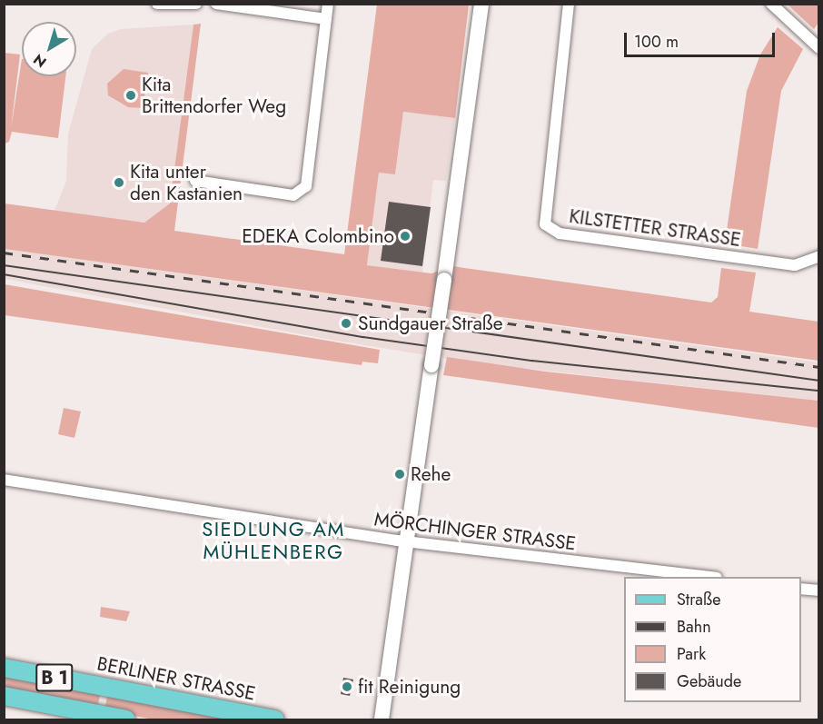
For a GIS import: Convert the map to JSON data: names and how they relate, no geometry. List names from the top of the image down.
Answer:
{
  "streets": {
    "main road": ["B 1", "BERLINER STRASSE"],
    "street": ["KILSTETTER STRASSE", "MÖRCHINGER STRASSE"]
  },
  "districts": ["SIEDLUNG AM MÜHLENBERG"],
  "places": [
    "Kita Brittendorfer Weg",
    "Kita unter den Kastanien",
    "EDEKA Colombino",
    "Sundgauer Straße",
    "Rehe",
    "fit Reinigung"
  ],
  "legend": [
    "Straße",
    "Bahn",
    "Park",
    "Gebäude"
  ],
  "scale_bar": "100 m",
  "north": "bottom left"
}
